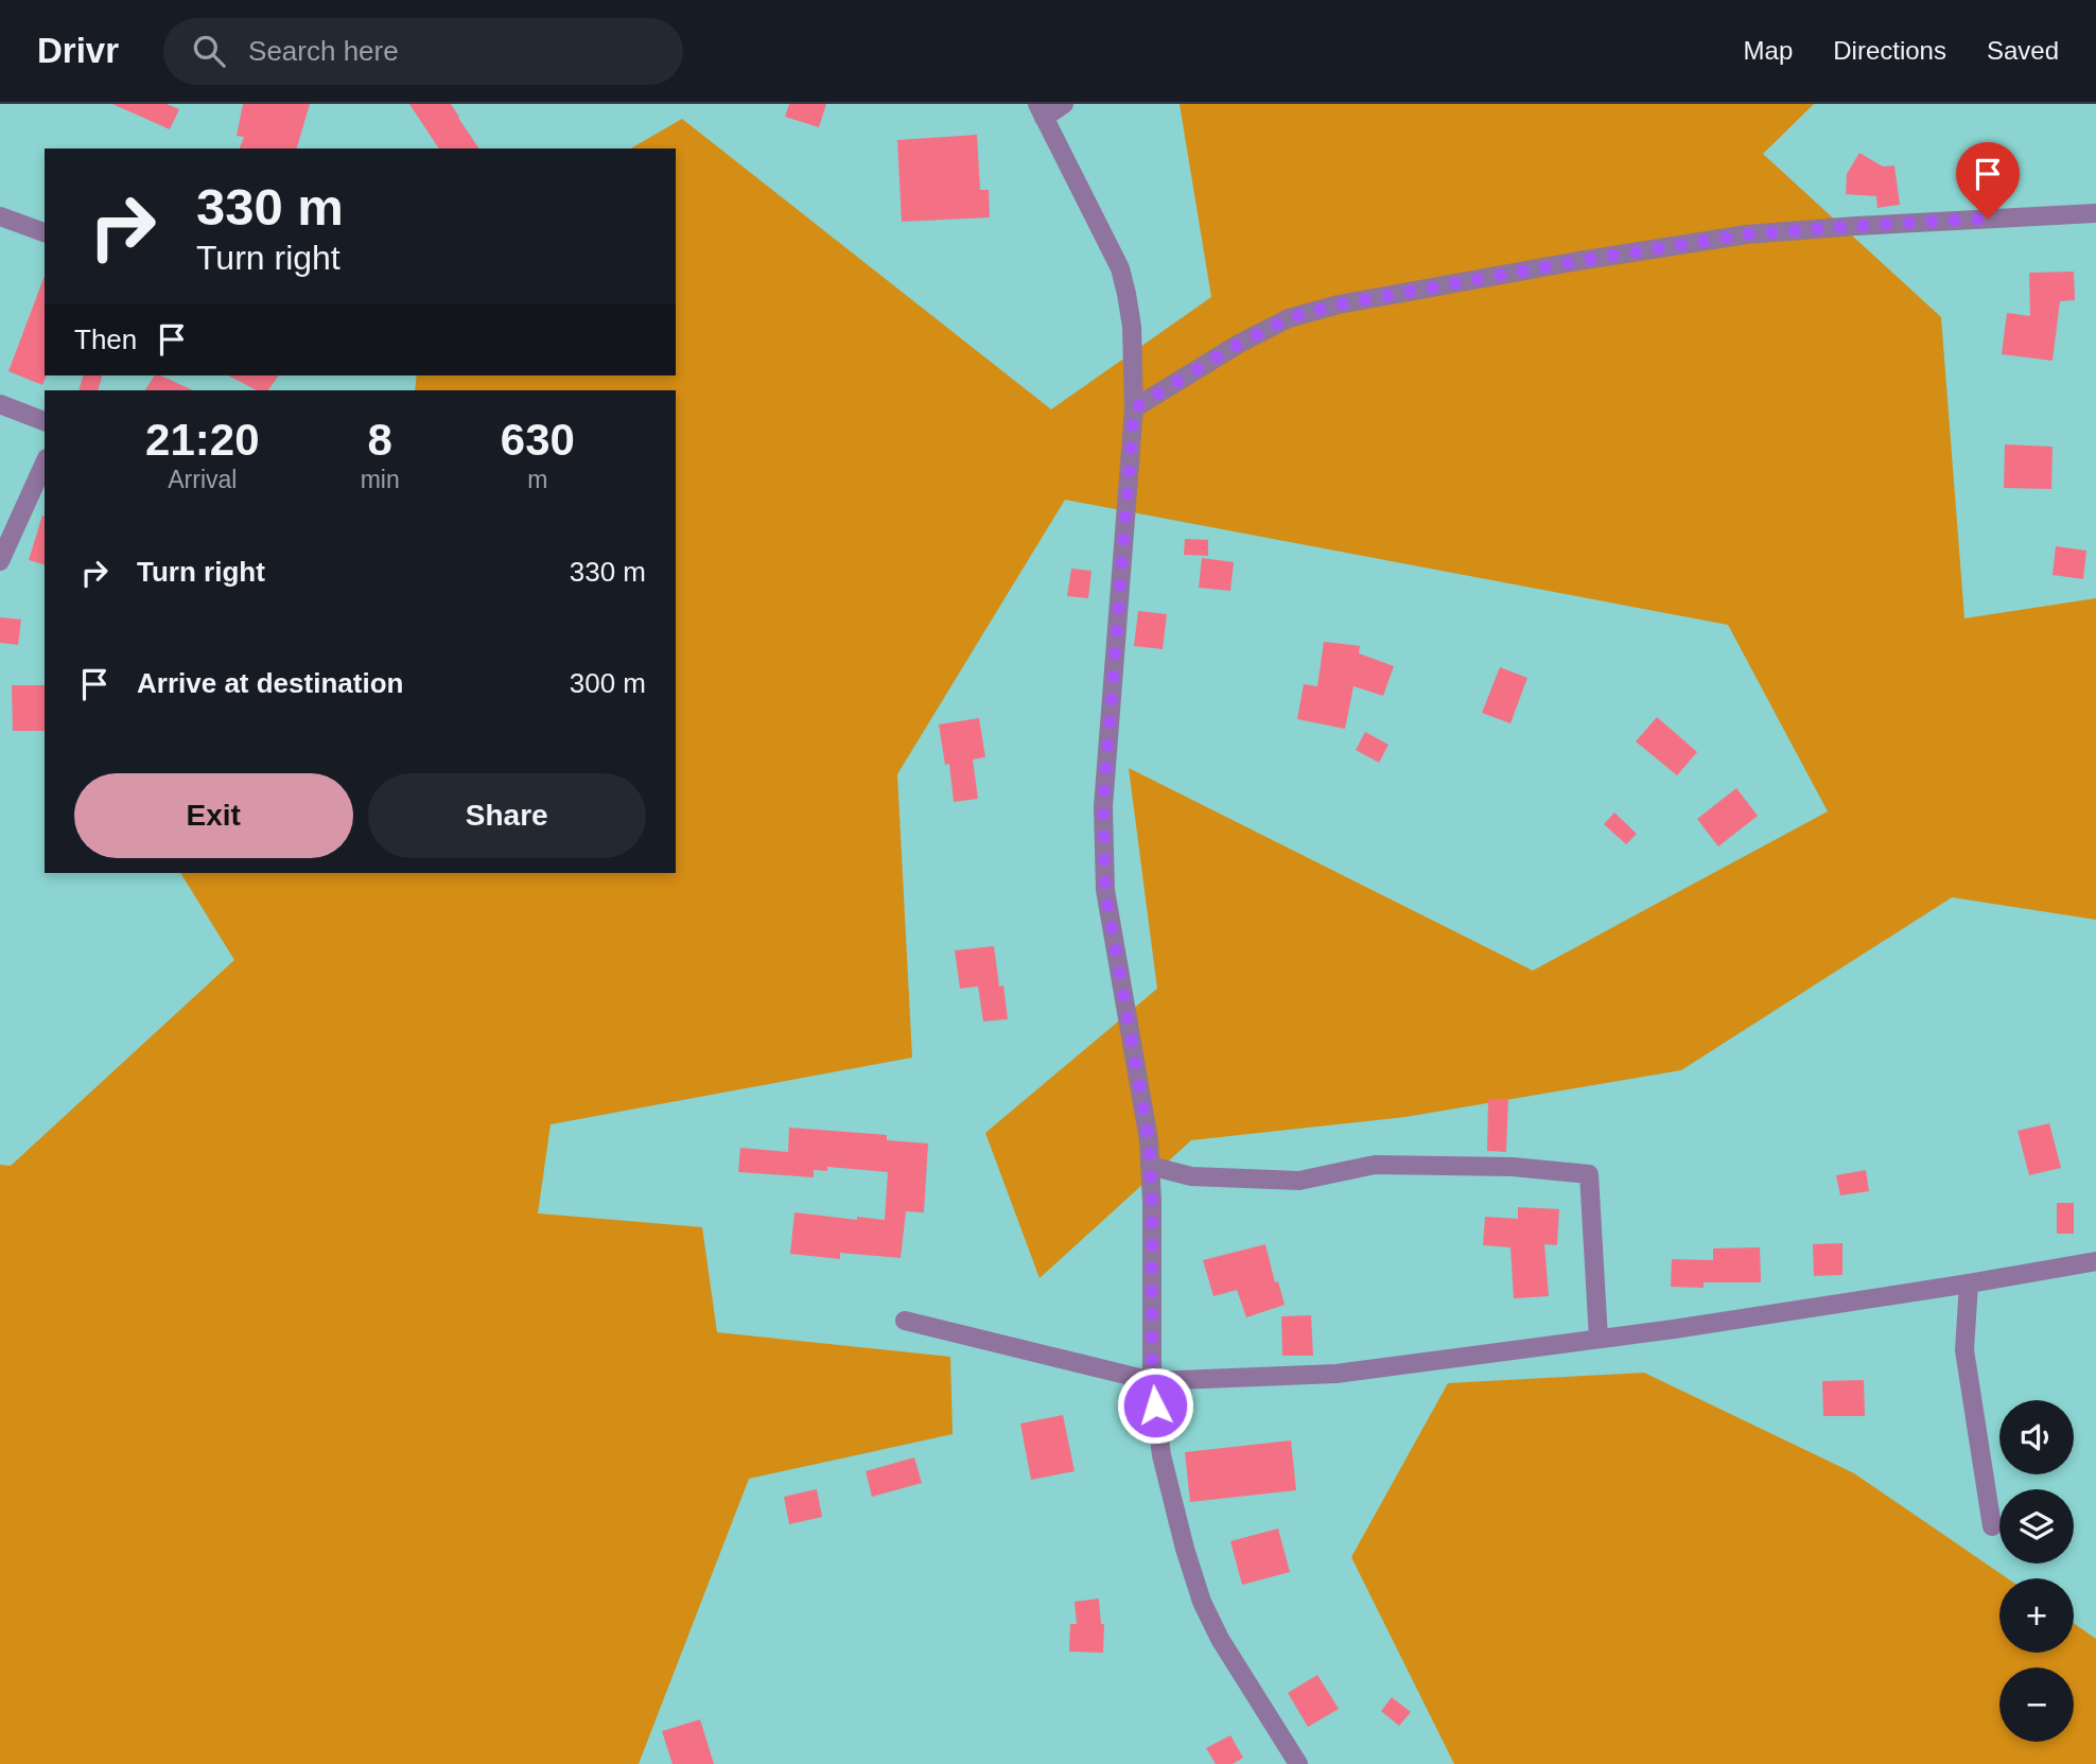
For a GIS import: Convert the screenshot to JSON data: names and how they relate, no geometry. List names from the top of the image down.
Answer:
{
  "page": {
    "header": "Drivr",
    "search": "Search here",
    "nav": ["Map", "Directions", "Saved"],
    "turn": ["330 m", "Turn right"],
    "then": "Then",
    "eta": [
      "21:20",
      "Arrival",
      "8",
      "min",
      "630",
      "m"
    ],
    "list": [
      {
        "name": "Turn right",
        "value": "330 m"
      },
      {
        "name": "Arrive at destination",
        "value": "300 m"
      }
    ],
    "buttons": ["Exit", "Share"],
    "map_buttons": ["+", "−"]
  }
}
